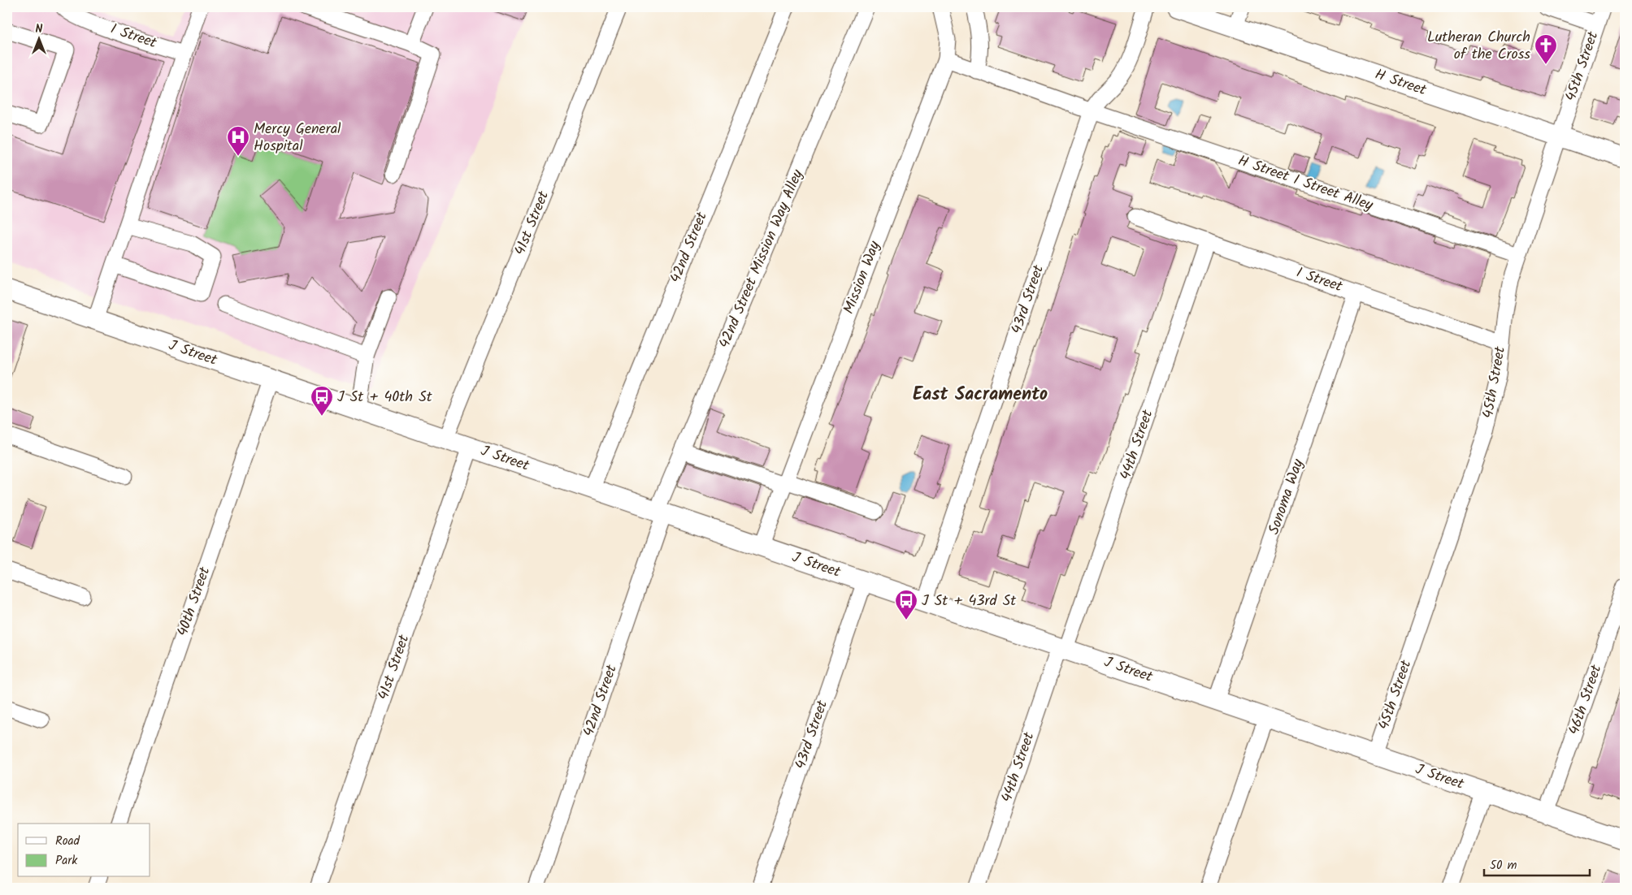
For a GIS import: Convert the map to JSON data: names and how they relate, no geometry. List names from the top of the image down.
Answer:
{
  "streets": {
    "main road": ["H Street", "J Street"],
    "street": [
      "I Street",
      "45th Street",
      "H Street I Street Alley",
      "41st Street",
      "42nd Street",
      "42nd Street Mission Way Alley",
      "Mission Way",
      "43rd Street",
      "44th Street",
      "Sonoma Way",
      "40th Street",
      "46th Street"
    ]
  },
  "crossings": [
    ["I Street", "45th Street"],
    ["I Street", "44th Street"],
    ["I Street", "Sonoma Way"],
    ["45th Street", "H Street"],
    ["45th Street", "H Street I Street Alley"],
    ["45th Street", "J Street"],
    ["H Street I Street Alley", "Mission Way"],
    ["H Street I Street Alley", "43rd Street"],
    ["41st Street", "J Street"],
    ["42nd Street", "42nd Street Mission Way Alley"],
    ["42nd Street", "J Street"],
    ["42nd Street Mission Way Alley", "J Street"],
    ["Mission Way", "J Street"],
    ["43rd Street", "J Street"],
    ["J Street", "44th Street"],
    ["J Street", "Sonoma Way"],
    ["J Street", "40th Street"],
    ["J Street", "46th Street"]
  ],
  "districts": ["East Sacramento"],
  "places": {
    "church": ["Lutheran Church of the Cross"],
    "hospital": ["Mercy General Hospital"],
    "bus stop": ["J St + 40th St", "J St + 43rd St"]
  },
  "legend": ["Road", "Park"],
  "scale_bar": "50 m",
  "north": "top"
}
